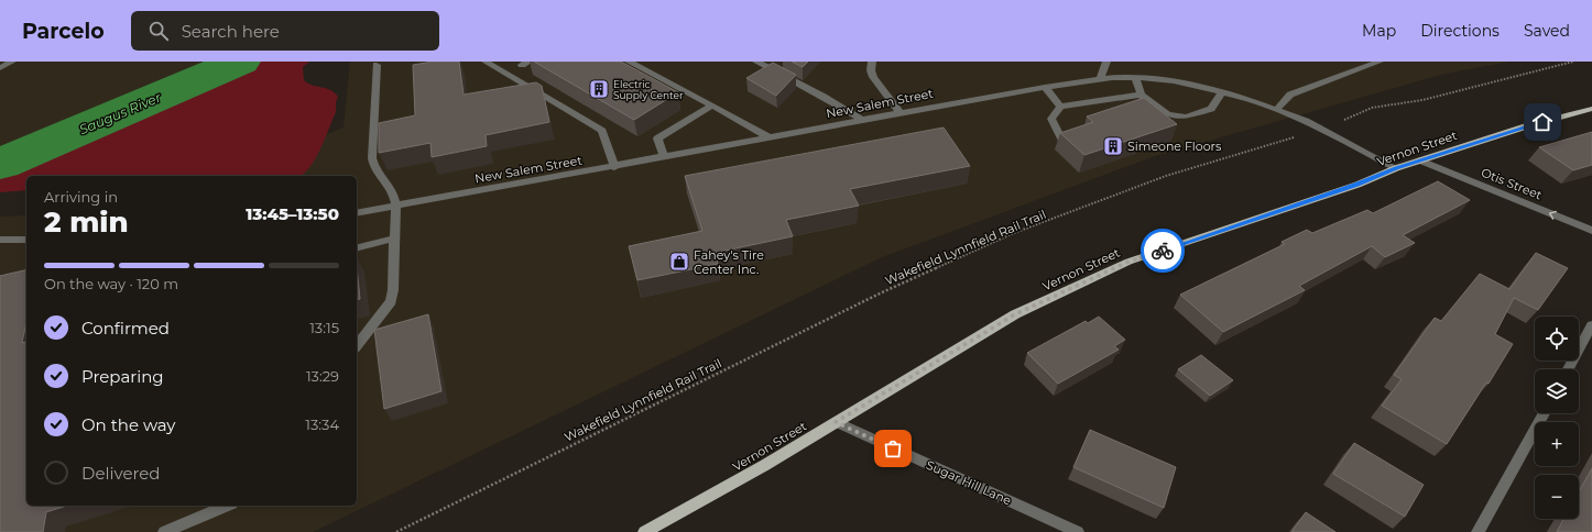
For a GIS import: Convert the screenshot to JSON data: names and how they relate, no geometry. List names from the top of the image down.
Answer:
{
  "streets": {
    "main road": ["Vernon Street"],
    "street": ["New Salem Street", "Otis Street", "Sugar Hill Lane"],
    "path": ["Wakefield Lynnfield Rail Trail"]
  },
  "crossings": [
    ["New Salem Street", "Vernon Street"],
    ["New Salem Street", "Wakefield Lynnfield Rail Trail"],
    ["Vernon Street", "Otis Street"],
    ["Vernon Street", "Sugar Hill Lane"]
  ],
  "one_way": ["Otis Street"],
  "water": ["Saugus River"],
  "places": {
    "building": ["Electric Supply Center", "Simeone Floors"],
    "shop": ["Fahey's Tire Center Inc."]
  },
  "page": {
    "header": "Parcelo",
    "search": "Search here",
    "nav": ["Map", "Directions", "Saved"],
    "heading": ["2 min", "Arriving in", "13:45–13:50"],
    "bar": "On the way · 120 m",
    "list": [
      ["Confirmed", "13:15"],
      ["Preparing", "13:29"],
      ["On the way", "13:34"],
      "Delivered"
    ],
    "map_buttons": ["+", "−"]
  }
}
